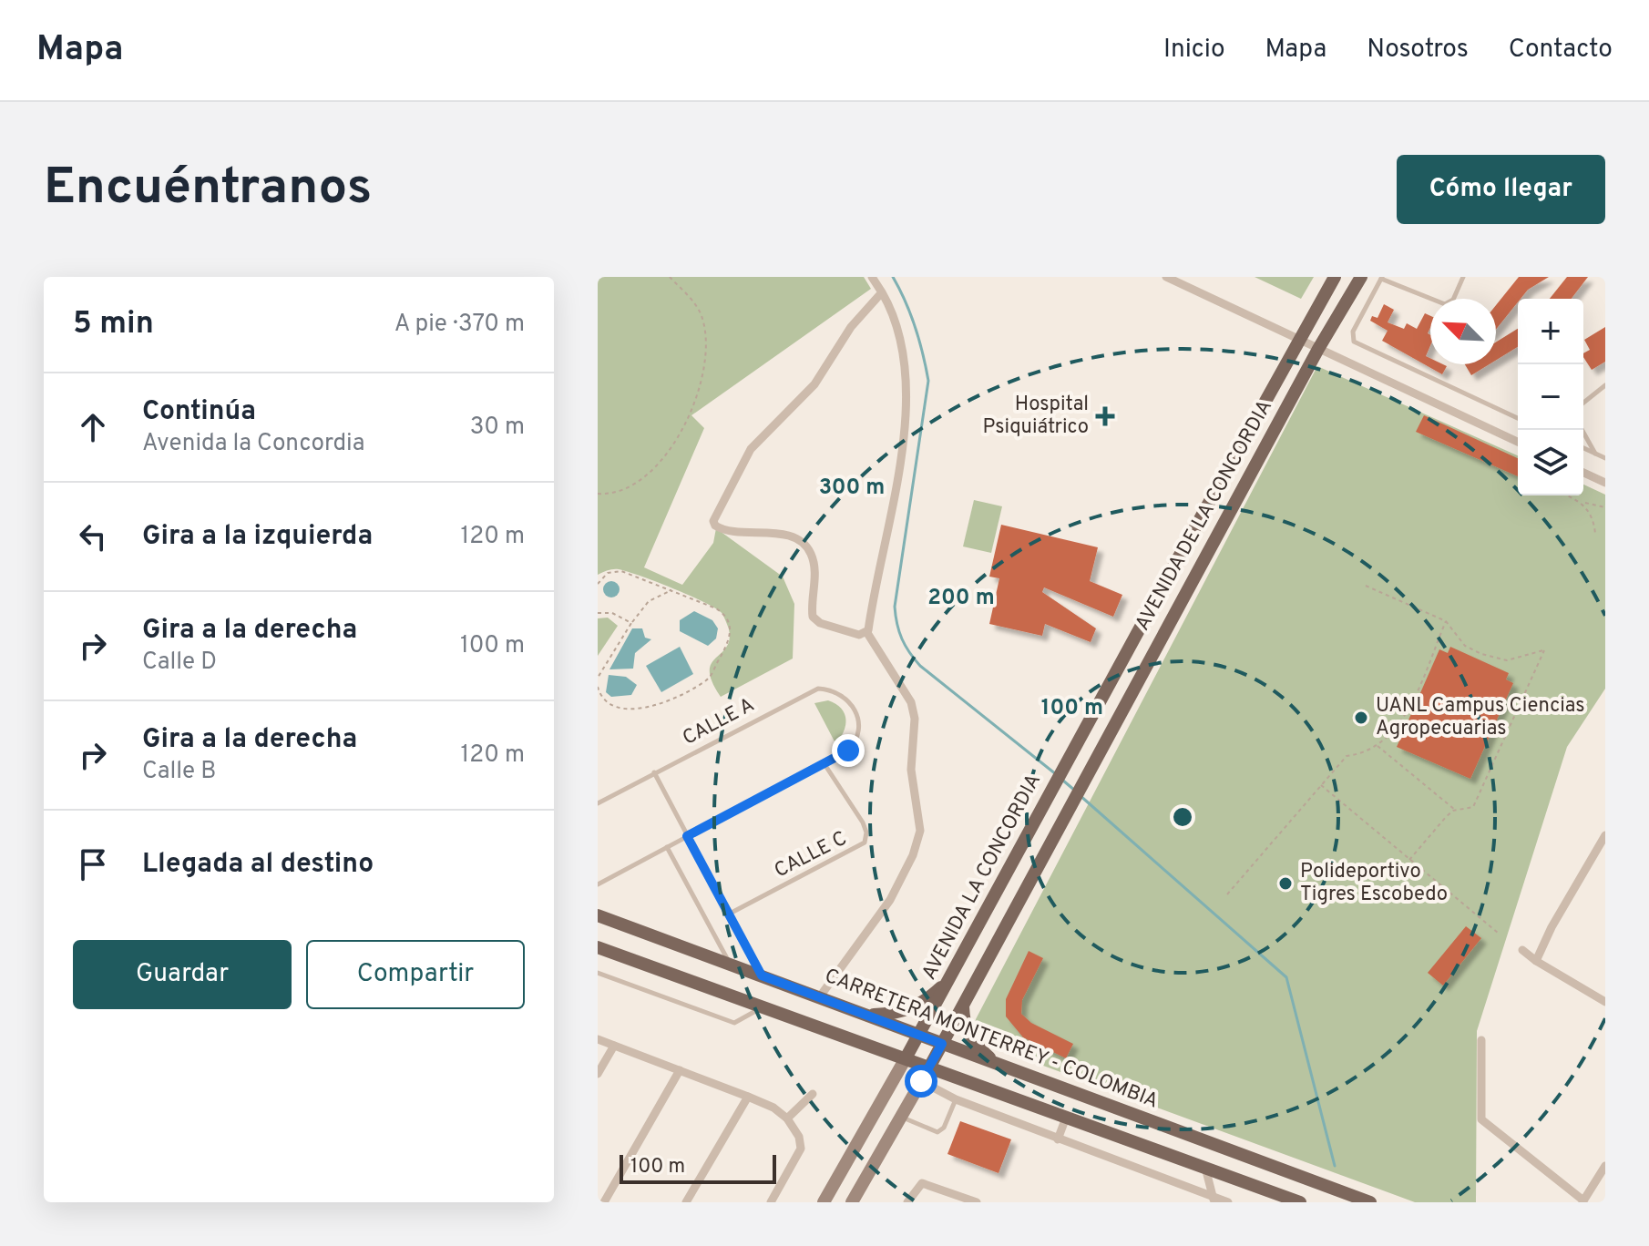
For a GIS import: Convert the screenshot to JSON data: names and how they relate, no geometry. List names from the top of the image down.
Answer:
{
  "streets": {
    "main road": ["AVENIDA DE LA CONCORDIA", "AVENIDA LA CONCORDIA", "CARRETERA MONTERREY - COLOMBIA"],
    "lane": ["CALLE A", "CALLE C"]
  },
  "crossings": [
    ["AVENIDA DE LA CONCORDIA", "AVENIDA LA CONCORDIA"],
    ["CALLE A", "CALLE C"],
    ["AVENIDA LA CONCORDIA", "CARRETERA MONTERREY - COLOMBIA"]
  ],
  "places": {
    "health": ["Hospital Psiquiátrico"],
    "other": ["UANL Campus Ciencias Agropecuarias", "Polideportivo Tigres Escobedo"]
  },
  "scale_bar": "100 m",
  "north": "top left",
  "page": {
    "header": "Mapa",
    "nav": [
      "Inicio",
      "Mapa",
      "Nosotros",
      "Contacto"
    ],
    "buttons": [
      "Cómo llegar",
      ["Guardar", "Compartir"]
    ],
    "title": "Encuéntranos",
    "heading": ["5 min", "A pie · 370 m"],
    "map_buttons": ["+", "−"],
    "list": [
      ["Continúa", "Avenida la Concordia", "30 m"],
      ["Gira a la izquierda", "120 m"],
      ["Gira a la derecha", "Calle D", "100 m"],
      ["Gira a la derecha", "Calle B", "120 m"],
      "Llegada al destino"
    ],
    "scale": "100 m"
  },
  "rings": ["300 m", "200 m", "100 m"]
}
